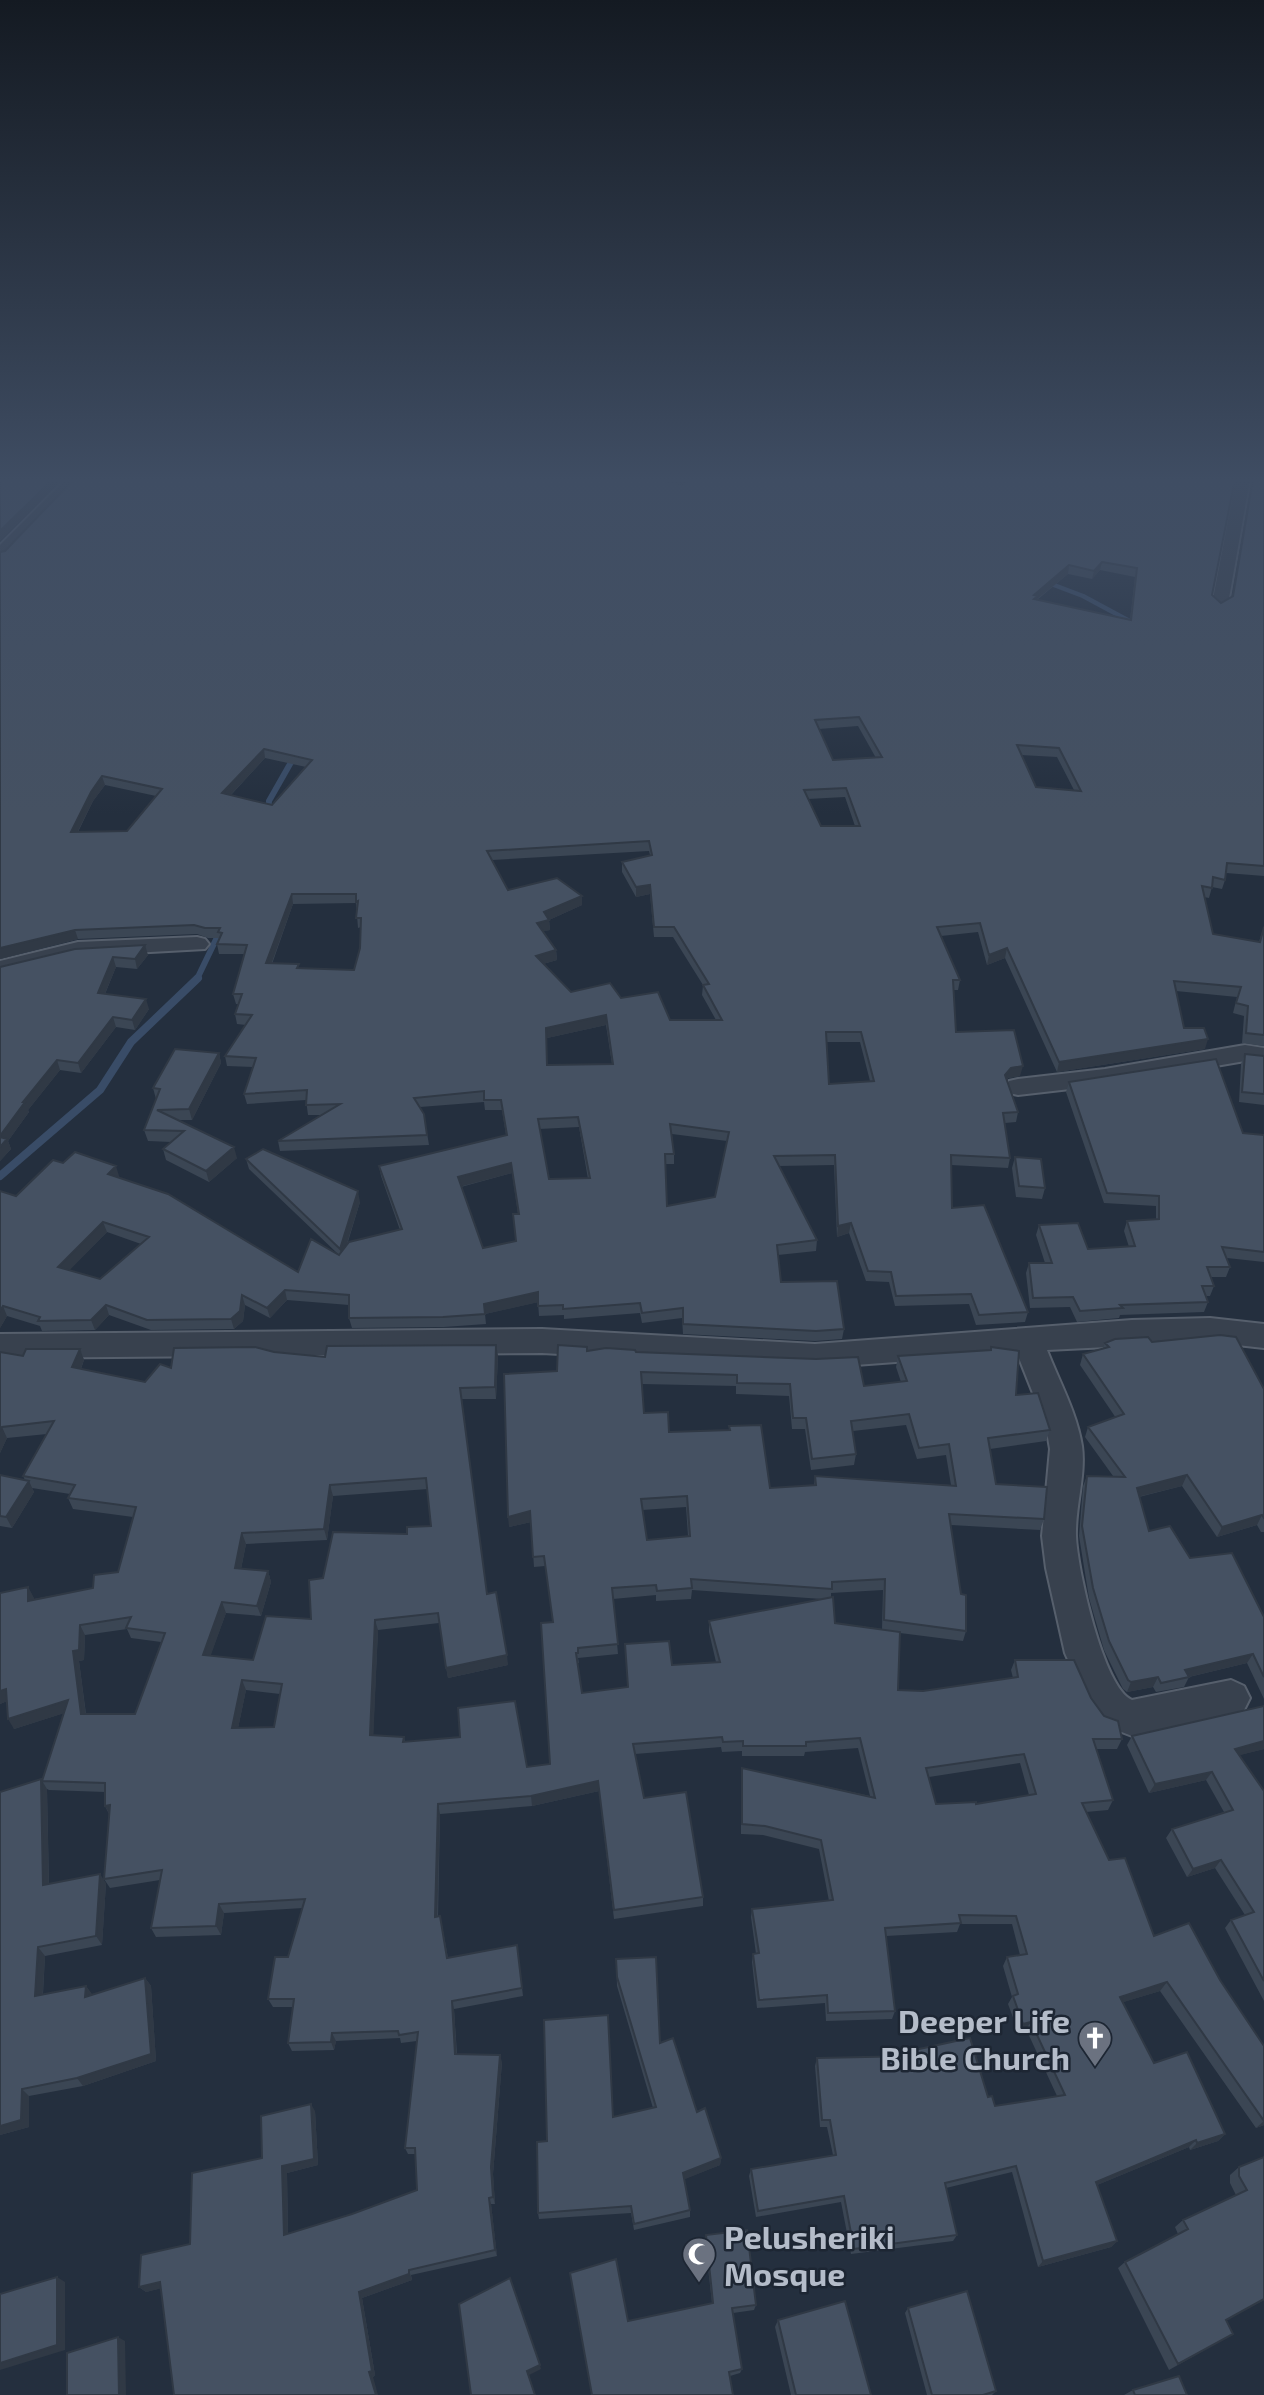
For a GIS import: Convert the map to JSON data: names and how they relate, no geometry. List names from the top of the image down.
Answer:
{
  "places": {
    "church": ["Deeper Life Bible Church"],
    "mosque": ["Pelusheriki Mosque"]
  }
}
